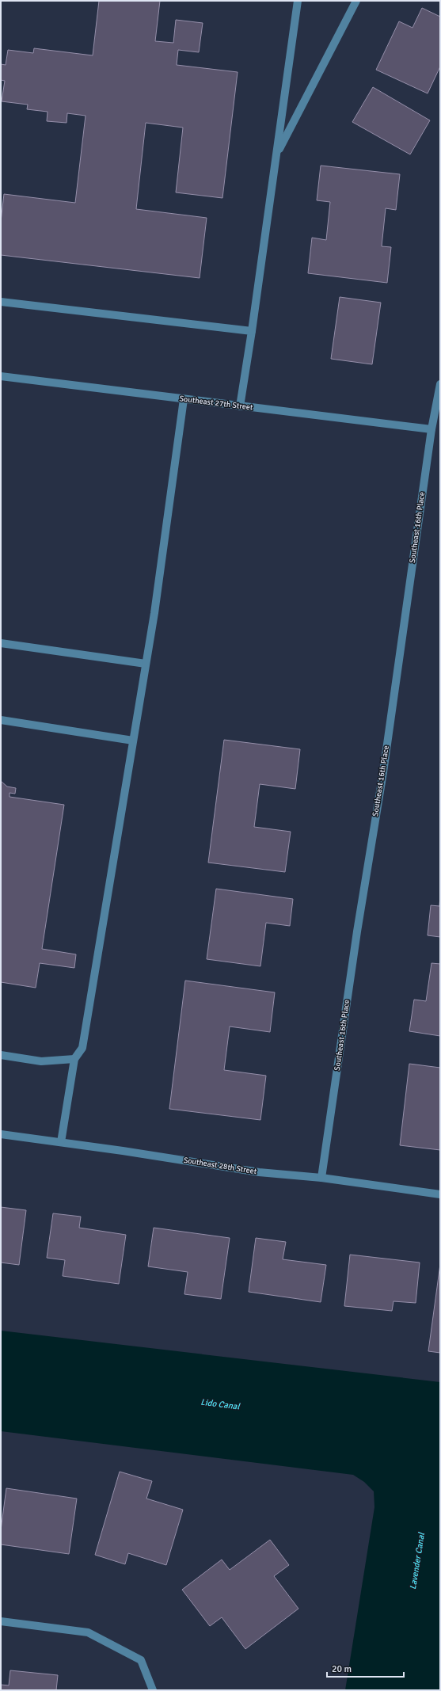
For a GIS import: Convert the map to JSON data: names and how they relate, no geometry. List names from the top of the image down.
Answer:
{
  "streets": {
    "street": ["Southeast 27th Street", "Southeast 16th Place", "Southeast 28th Street"]
  },
  "crossings": [
    ["Southeast 27th Street", "Southeast 16th Place"],
    ["Southeast 16th Place", "Southeast 28th Street"]
  ],
  "water": ["Lido Canal", "Lavender Canal"],
  "scale_bar": "20 m"
}
